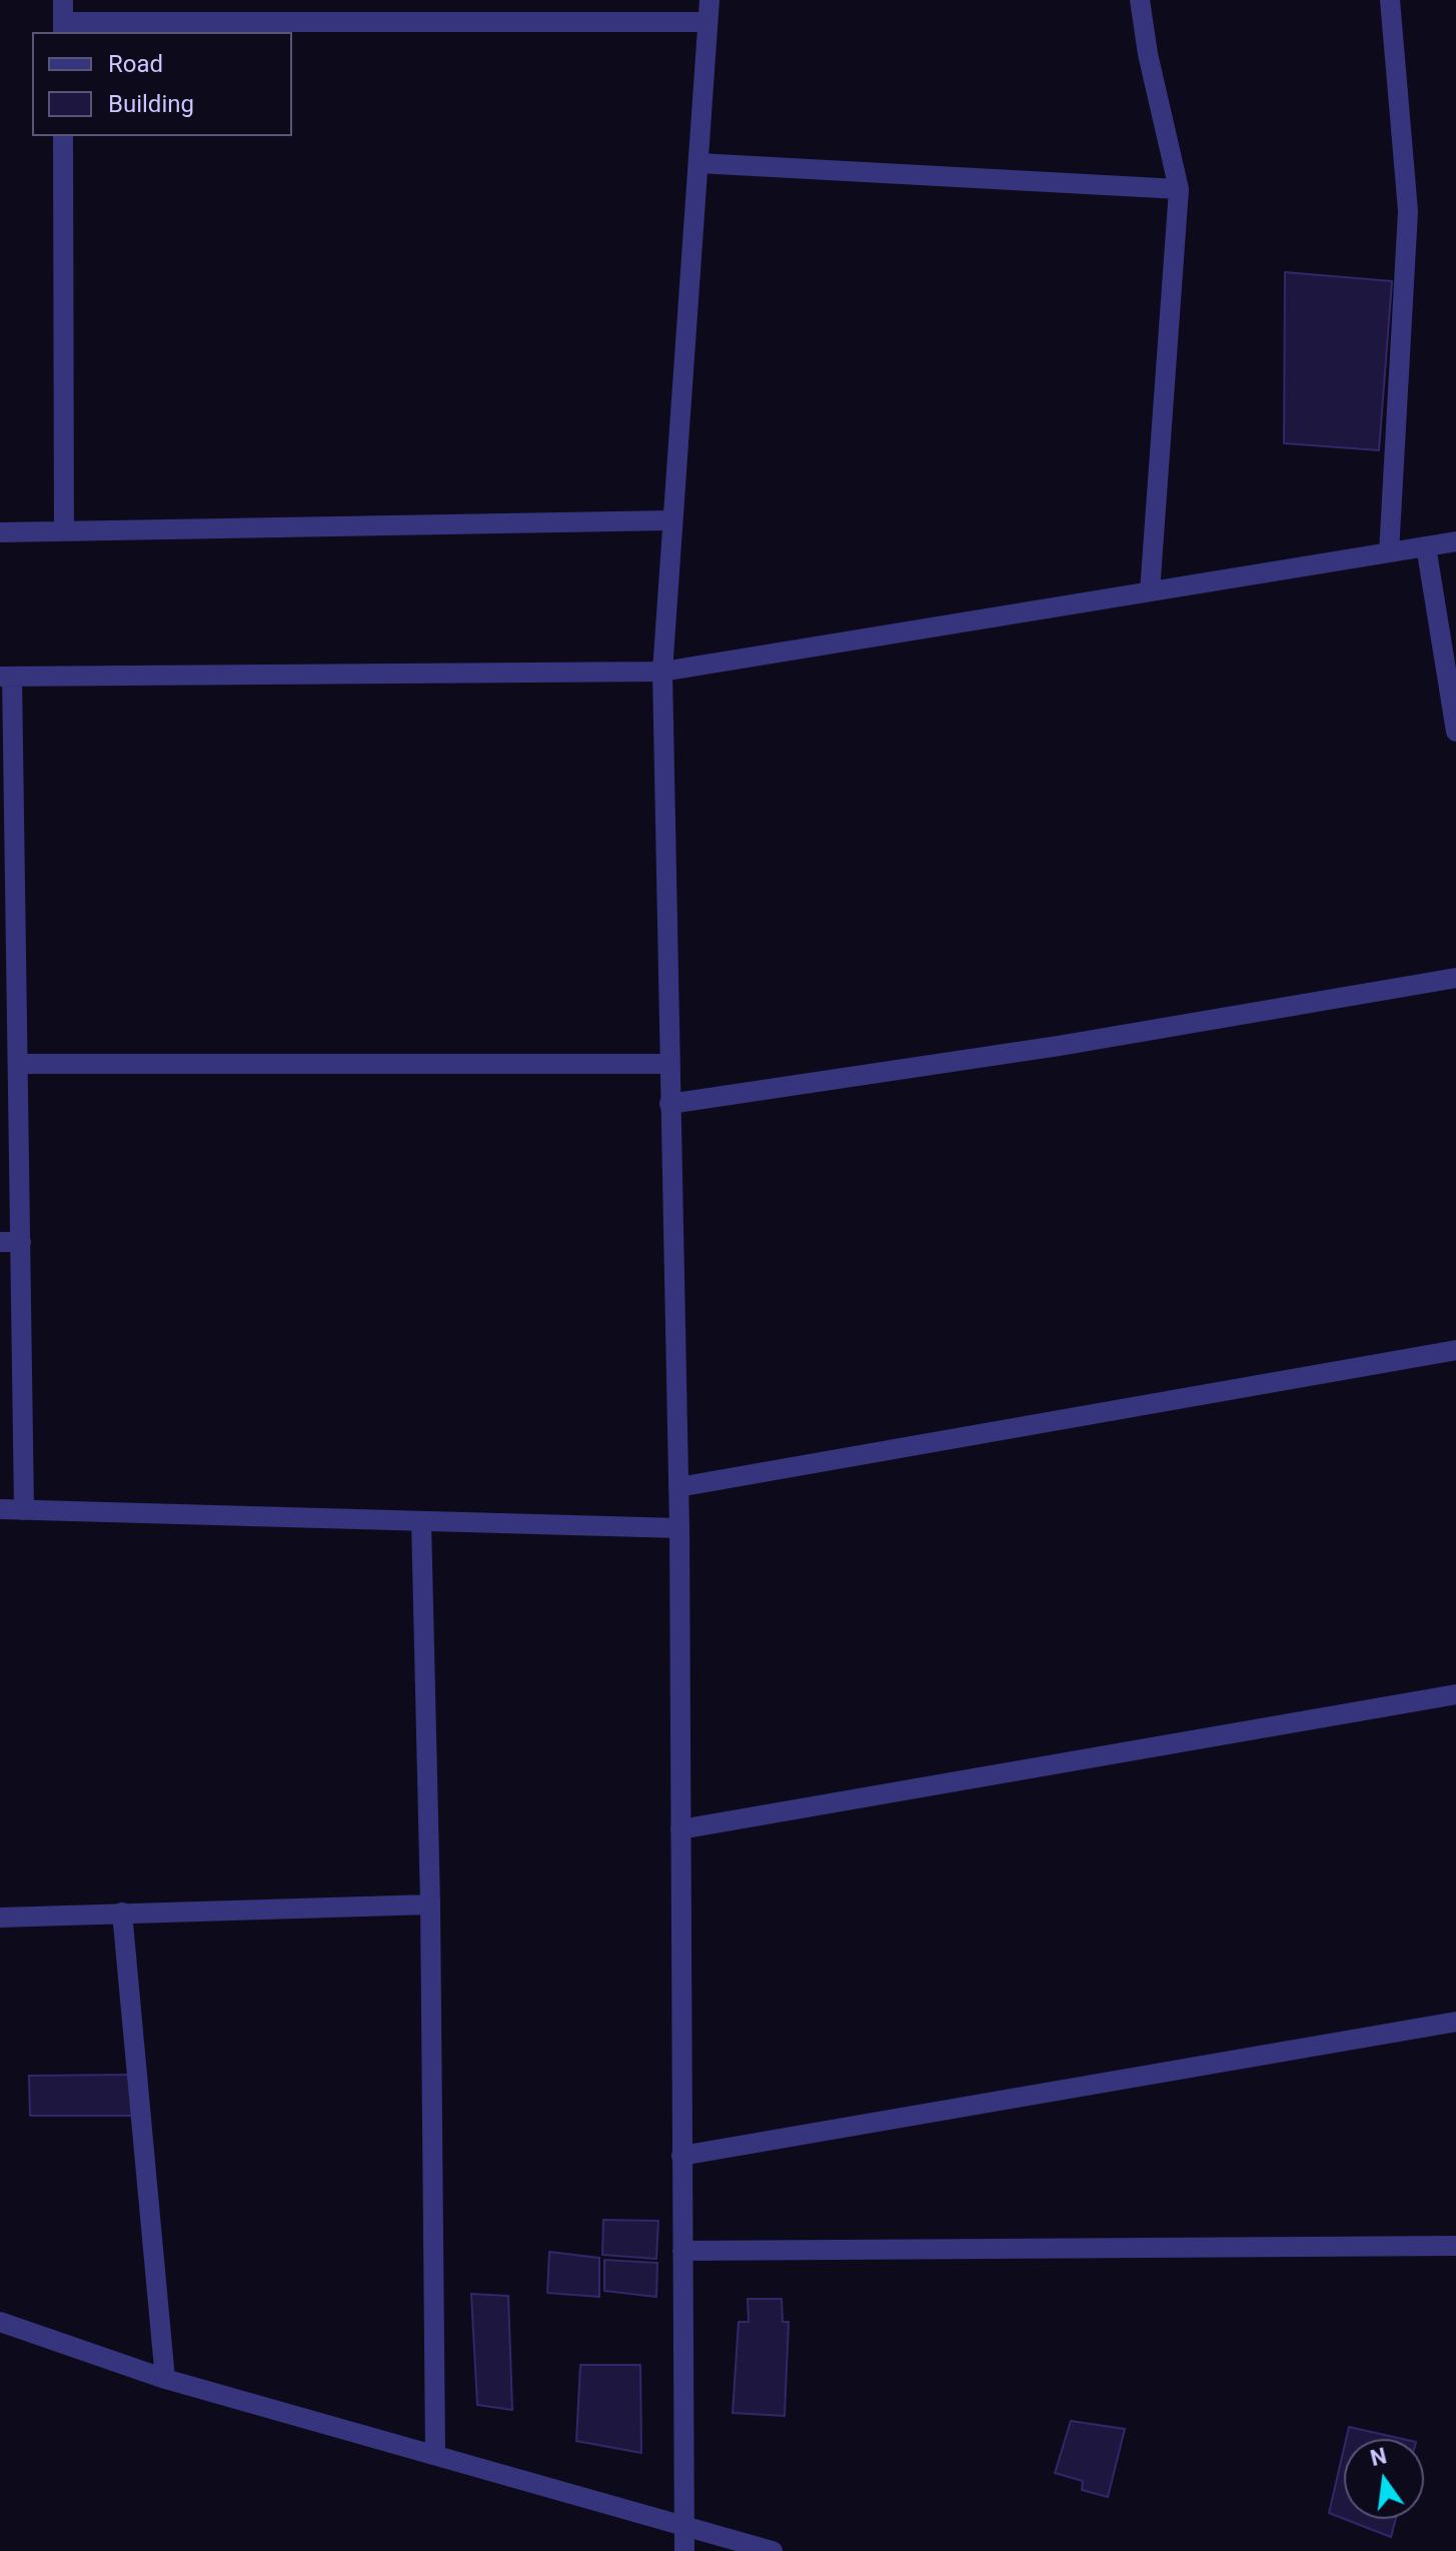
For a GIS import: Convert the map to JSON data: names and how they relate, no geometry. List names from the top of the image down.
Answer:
{
  "legend": ["Road", "Building"],
  "north": "top"
}
